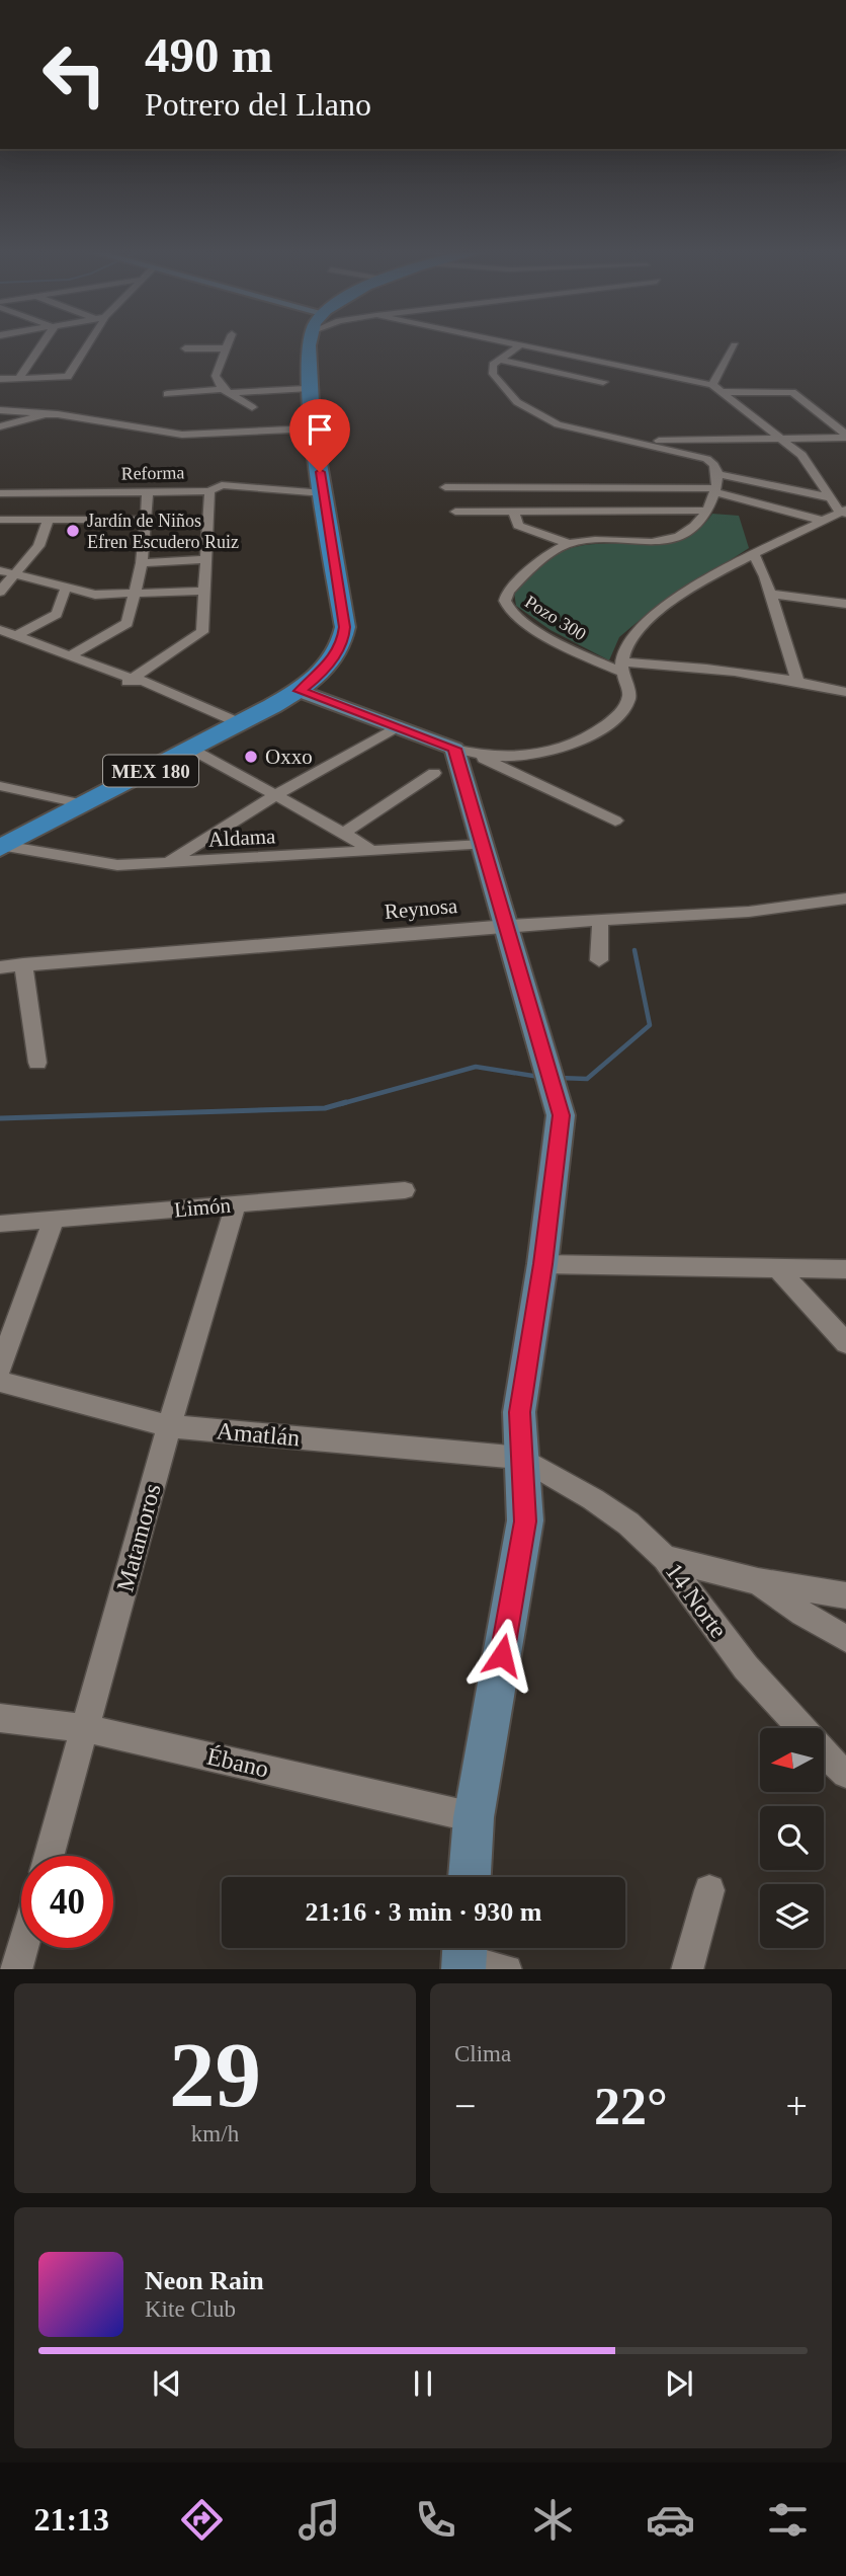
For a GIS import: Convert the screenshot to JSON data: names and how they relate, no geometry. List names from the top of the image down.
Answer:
{
  "streets": {
    "main road": ["MEX 180"],
    "street": [
      "Reforma",
      "Pozo 300",
      "Aldama",
      "Reynosa",
      "Limón",
      "Amatlán",
      "Matamoros",
      "14 Norte",
      "Ébano"
    ]
  },
  "crossings": [
    ["MEX 180", "Aldama"],
    ["Limón", "Matamoros"],
    ["Amatlán", "Matamoros"],
    ["Amatlán", "14 Norte"],
    ["Matamoros", "Ébano"]
  ],
  "places": ["Jardín de Niños Efren Escudero Ruiz", "Oxxo"],
  "north": "left",
  "page": {
    "turn": ["490 m", "Potrero del Llano"],
    "limit": "40",
    "trip": "21:16 · 3 min · 930 m",
    "tile": [
      ["29", "km/h"],
      "Clima"
    ],
    "heat": ["−", "22°", "+"],
    "song": ["Neon Rain", "Kite Club"],
    "tabs": "21:13"
  }
}
